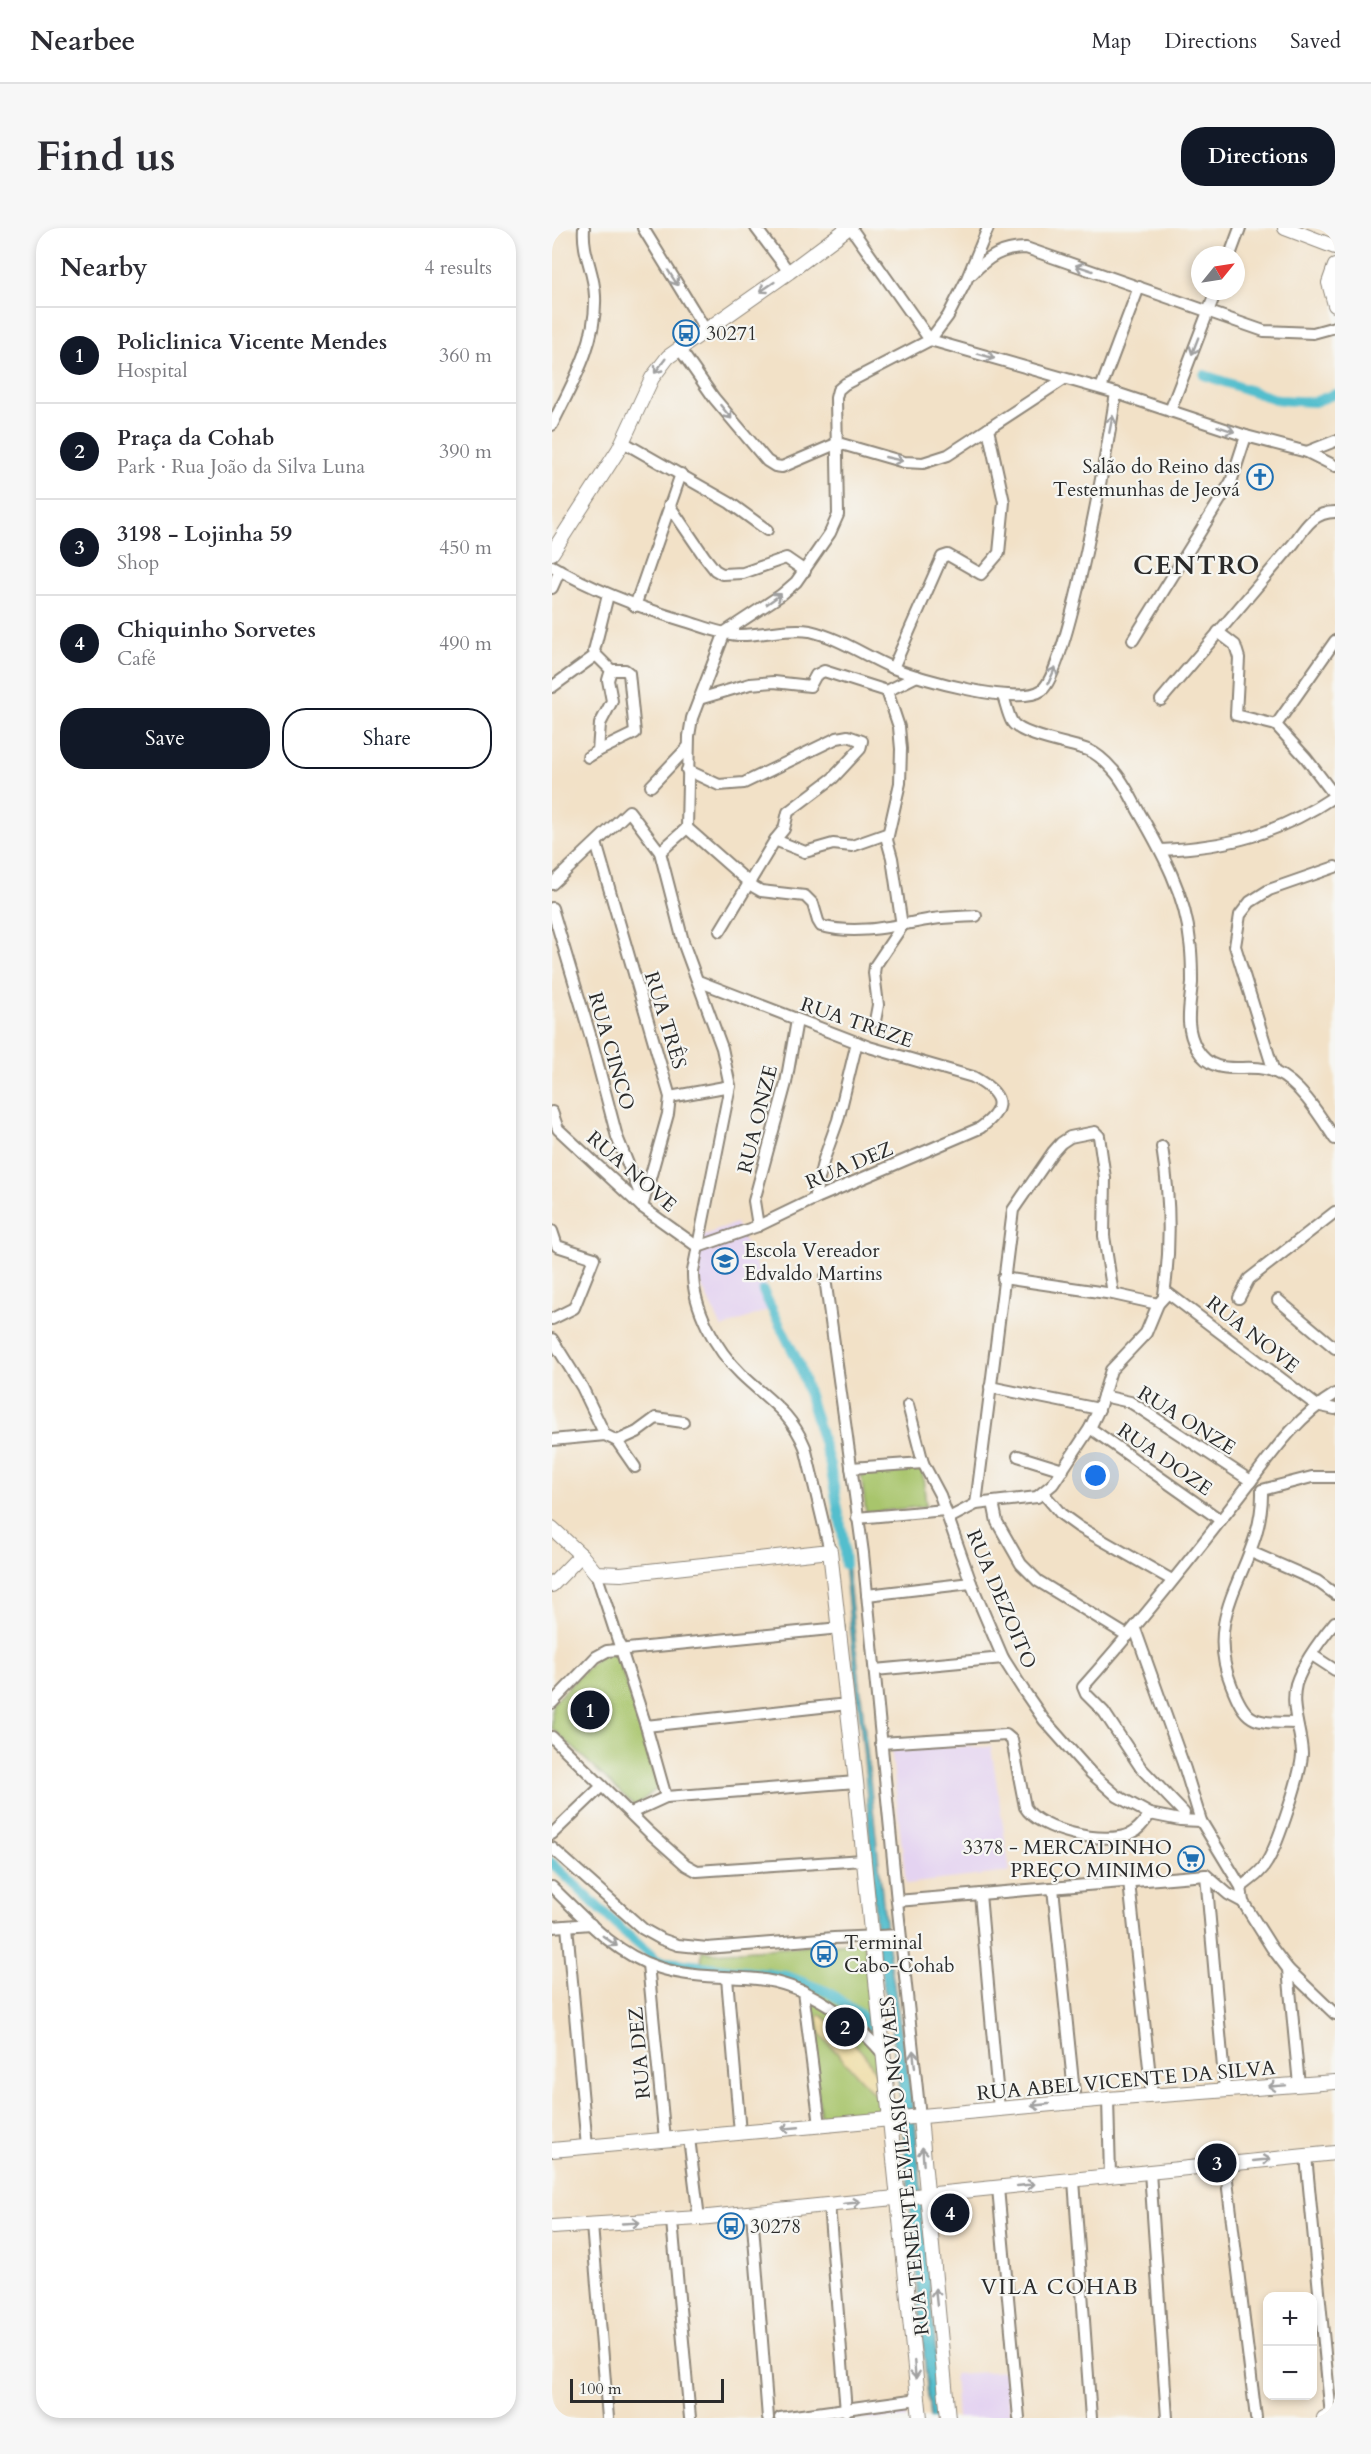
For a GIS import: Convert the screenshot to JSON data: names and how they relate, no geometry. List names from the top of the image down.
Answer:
{
  "streets": {
    "street": [
      "RUA TRÊS",
      "RUA TREZE",
      "RUA CINCO",
      "RUA ONZE",
      "RUA DEZ",
      "RUA NOVE",
      "RUA DOZE",
      "RUA DEZOITO",
      "RUA ABEL VICENTE DA SILVA",
      "RUA TENENTE EVILASIO NOVAES"
    ]
  },
  "crossings": [
    ["RUA TRÊS", "RUA CINCO"],
    ["RUA TRÊS", "RUA NOVE"],
    ["RUA TREZE", "RUA ONZE"],
    ["RUA TREZE", "RUA DEZ"],
    ["RUA CINCO", "RUA NOVE"],
    ["RUA ONZE", "RUA DEZ"],
    ["RUA DEZ", "RUA NOVE"],
    ["RUA DEZ", "RUA ABEL VICENTE DA SILVA"],
    ["RUA ABEL VICENTE DA SILVA", "RUA TENENTE EVILASIO NOVAES"]
  ],
  "districts": ["CENTRO", "VILA COHAB"],
  "places": {
    "bus stop": ["30271", "Terminal Cabo-Cohab", "30278"],
    "church": ["Salão do Reino das Testemunhas de Jeová"],
    "school or university": ["Escola Vereador Edvaldo Martins"],
    "supermarket": ["3378 - MERCADINHO PREÇO MINIMO"]
  },
  "scale_bar": "100 m",
  "north": "top right",
  "page": {
    "header": "Nearbee",
    "nav": ["Map", "Directions", "Saved"],
    "buttons": [
      "Directions",
      ["Save", "Share"]
    ],
    "title": "Find us",
    "heading": ["Nearby", "4 results"],
    "list": [
      {
        "mark": "1",
        "name": "Policlinica Vicente Mendes",
        "note": "Hospital",
        "value": "360 m"
      },
      {
        "mark": "2",
        "name": "Praça da Cohab",
        "note": "Park · Rua João da Silva Luna",
        "value": "390 m"
      },
      {
        "mark": "3",
        "name": "3198 - Lojinha 59",
        "note": "Shop",
        "value": "450 m"
      },
      {
        "mark": "4",
        "name": "Chiquinho Sorvetes",
        "note": "Café",
        "value": "490 m"
      }
    ],
    "pins": [
      "1",
      "2",
      "3",
      "4"
    ],
    "map_buttons": ["+", "−"],
    "scale": "100 m"
  }
}
